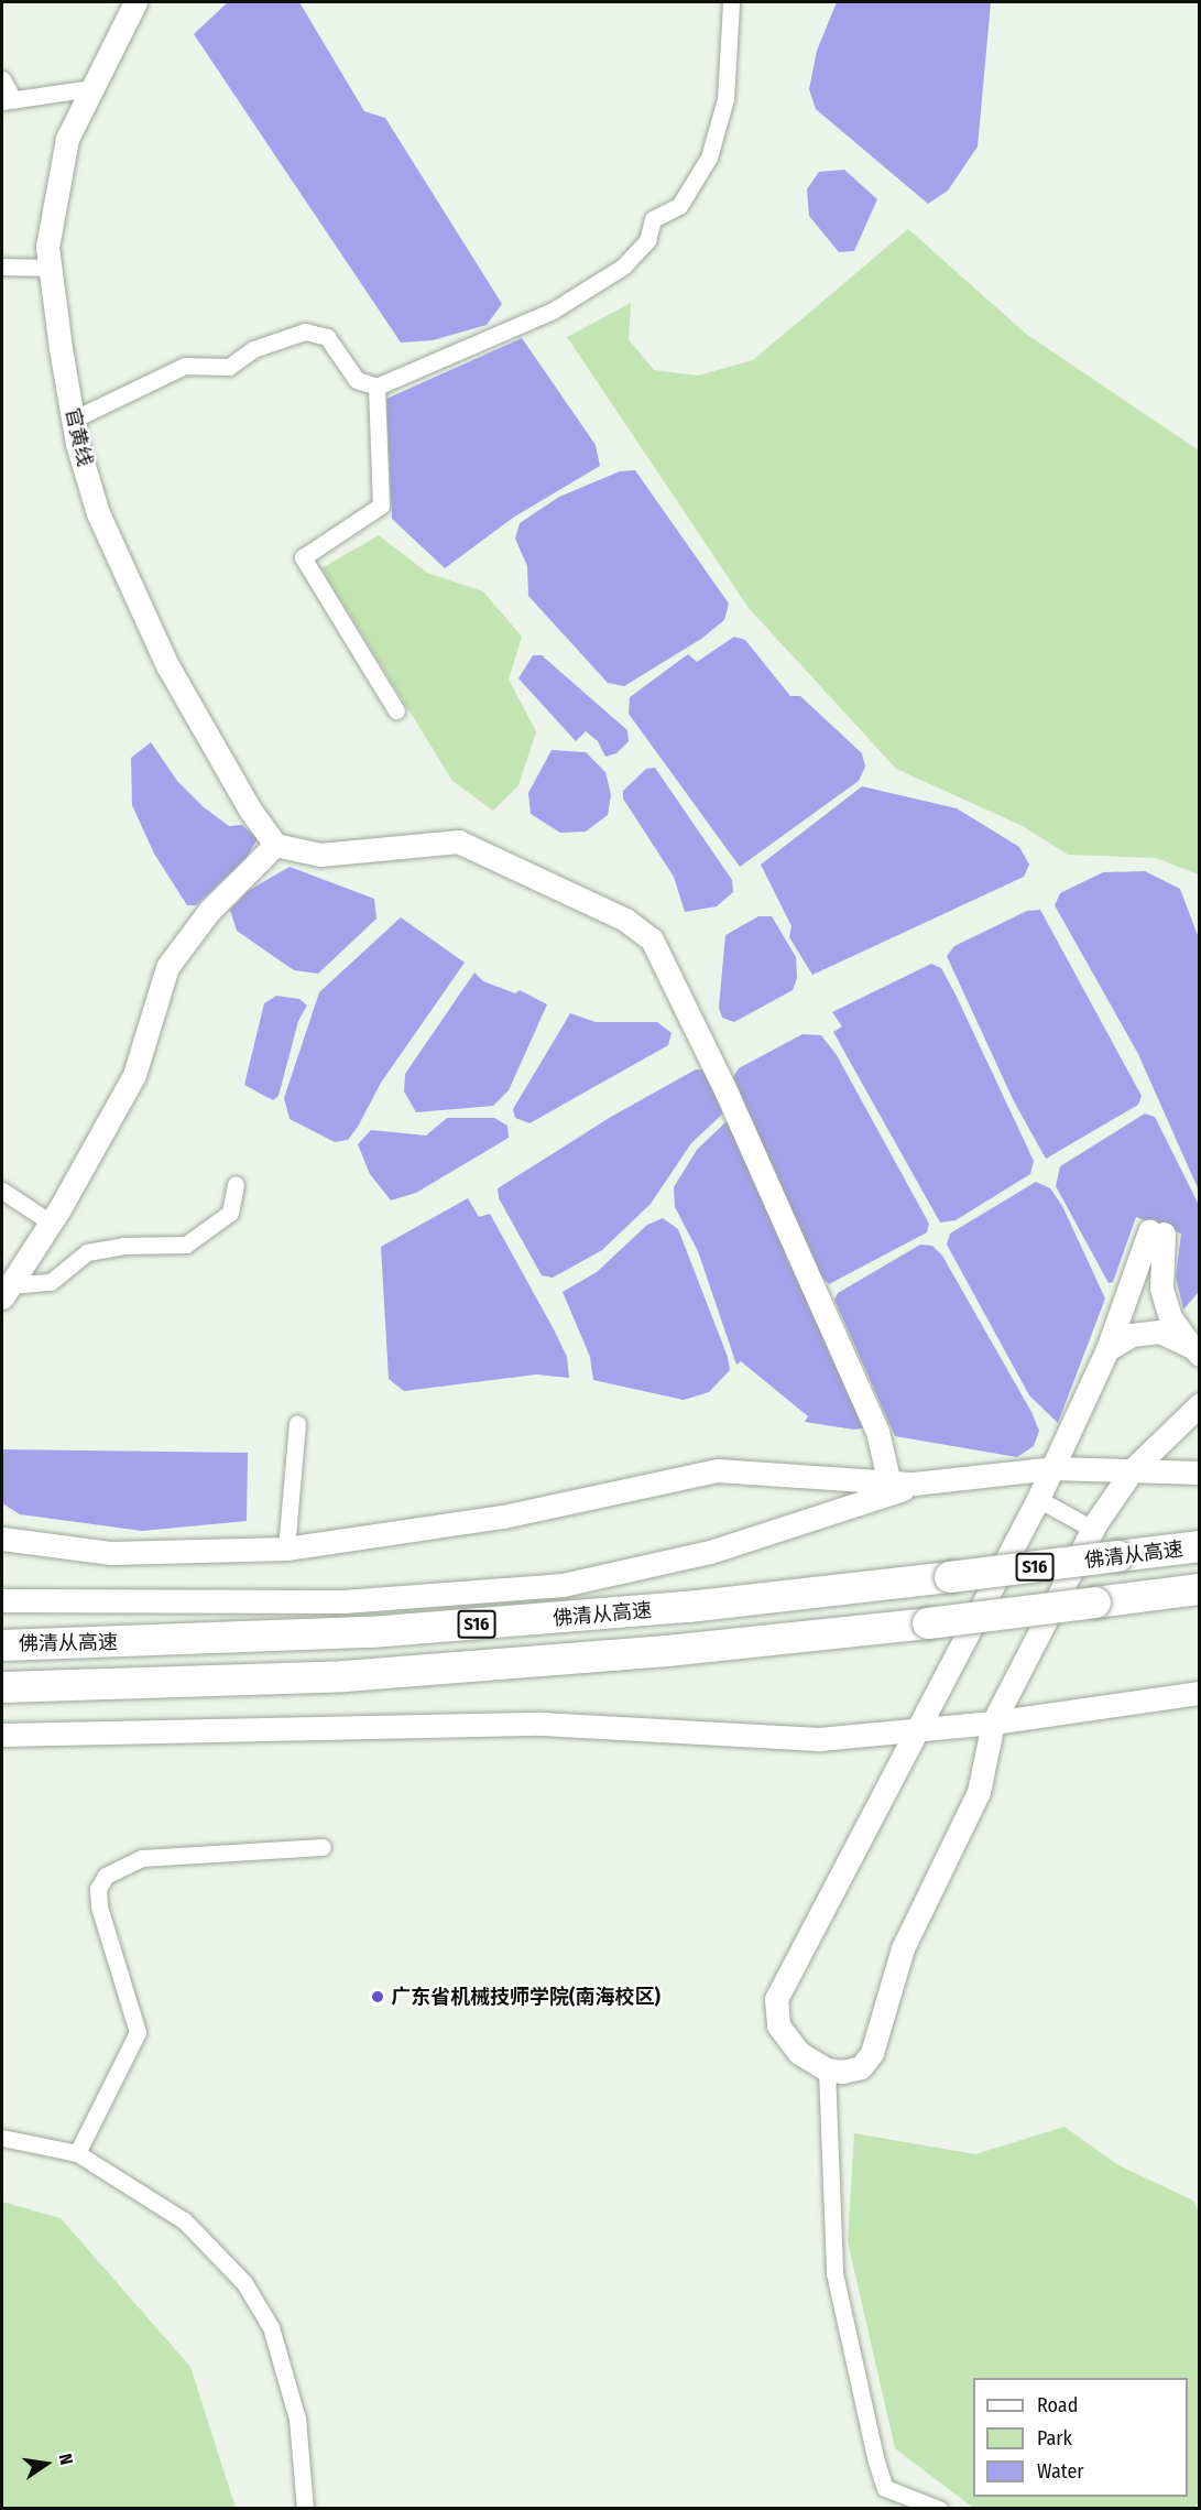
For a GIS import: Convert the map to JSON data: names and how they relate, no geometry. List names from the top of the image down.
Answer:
{
  "streets": {
    "highway": ["佛清从高速", "S16"],
    "street": ["官黄线"]
  },
  "places": ["广东省机械技师学院(南海校区)"],
  "legend": ["Road", "Park", "Water"],
  "north": "right"
}
